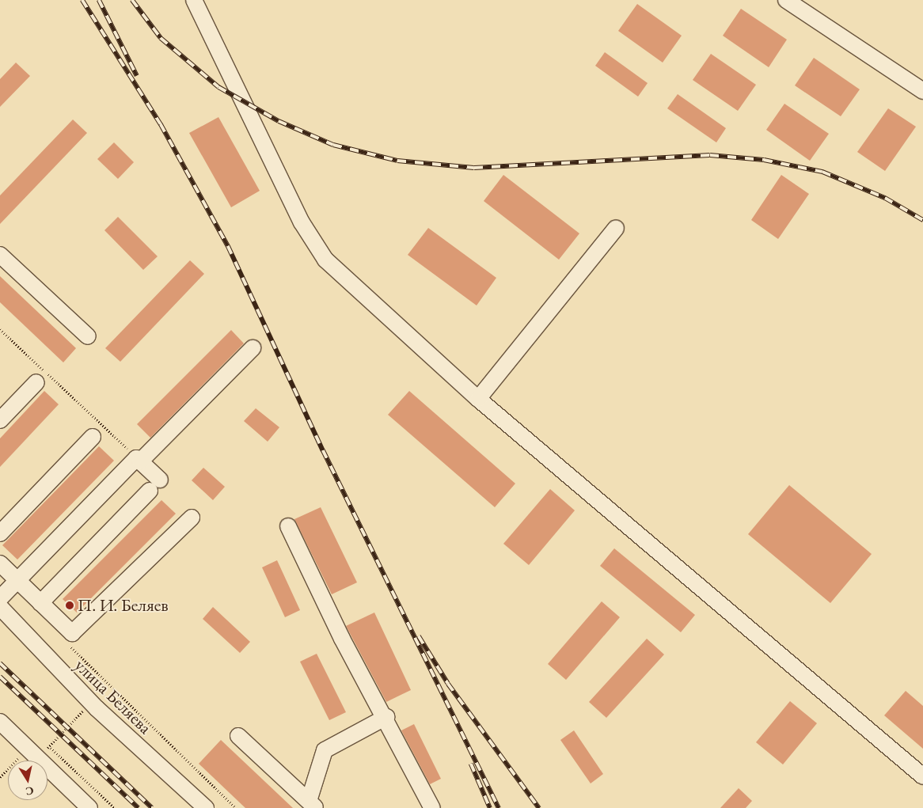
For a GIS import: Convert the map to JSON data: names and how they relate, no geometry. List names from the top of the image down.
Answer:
{
  "streets": {
    "street": ["улица Беляева"]
  },
  "places": ["П. И. Беляев"],
  "north": "bottom"
}
